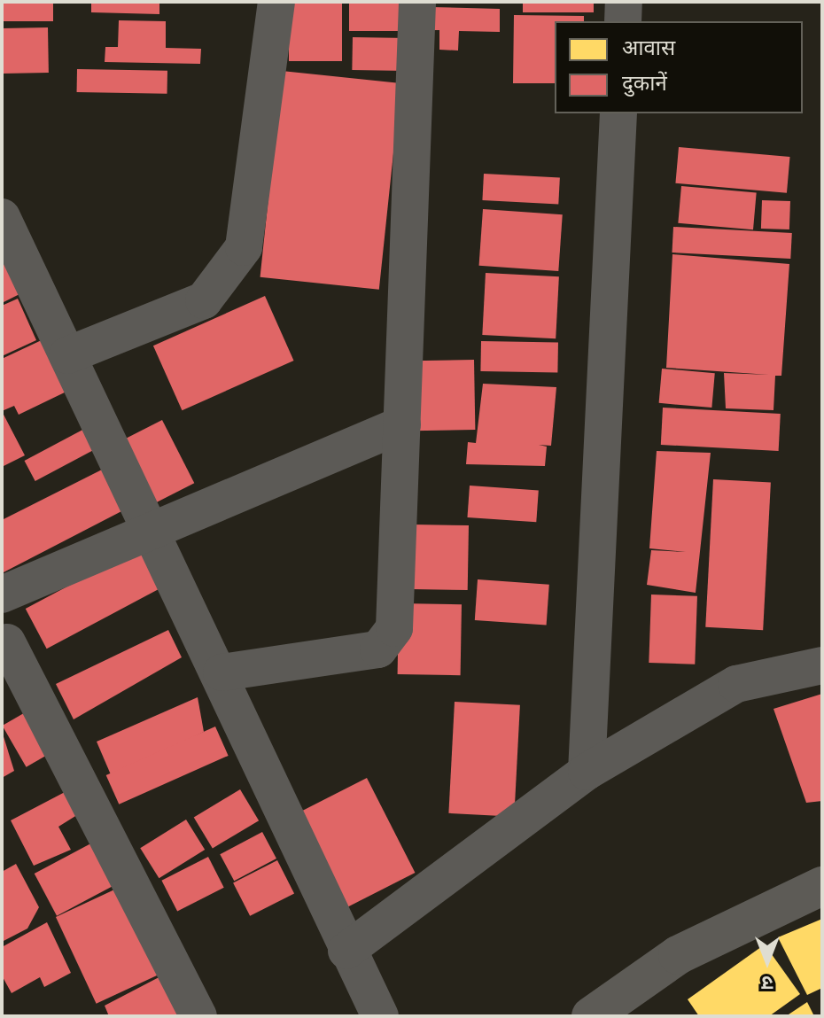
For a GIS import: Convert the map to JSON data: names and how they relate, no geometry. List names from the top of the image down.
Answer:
{
  "legend": ["आवास", "दुकानें"],
  "north": "bottom"
}
